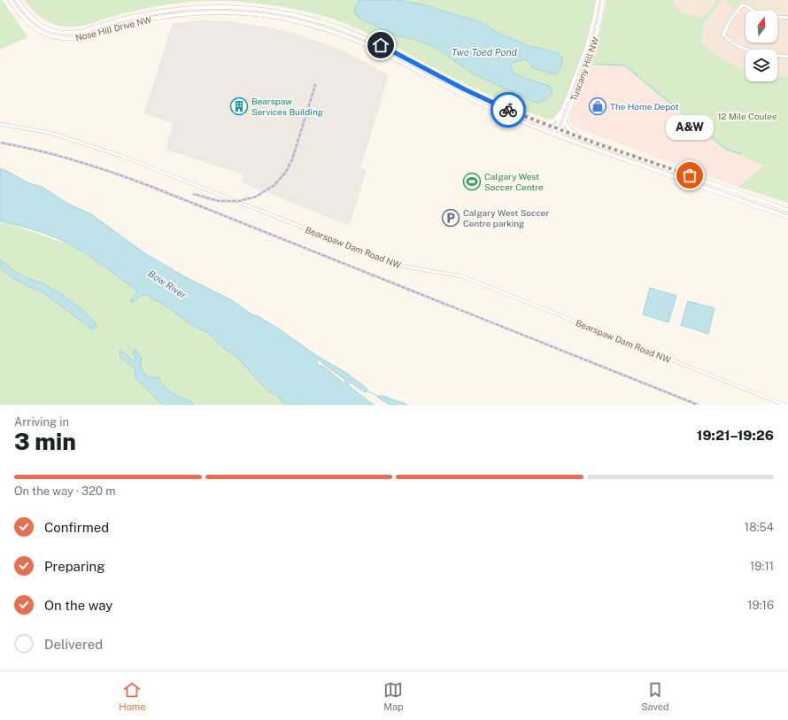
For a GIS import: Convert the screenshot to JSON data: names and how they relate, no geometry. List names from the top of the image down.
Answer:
{
  "streets": {
    "street": ["Nose Hill Drive NW", "Tuscany Hill NW", "Bearspaw Dam Road NW"]
  },
  "crossings": [
    ["Nose Hill Drive NW", "Tuscany Hill NW"]
  ],
  "water": ["Two Toed Pond", "Bow River"],
  "parks": ["12 Mile Coulee"],
  "places": {
    "building": ["Bearspaw Services Building"],
    "shop": ["The Home Depot"],
    "other": ["A&W"],
    "sports": ["Calgary West Soccer Centre"],
    "parking": ["Calgary West Soccer Centre parking"]
  },
  "north": "top",
  "page": {
    "bubble": "A&W",
    "heading": ["3 min", "Arriving in", "19:21–19:26"],
    "bar": "On the way · 320 m",
    "list": [
      ["Confirmed", "18:54"],
      ["Preparing", "19:11"],
      ["On the way", "19:16"],
      "Delivered"
    ],
    "tabs": ["Home", "Map", "Saved"]
  }
}
